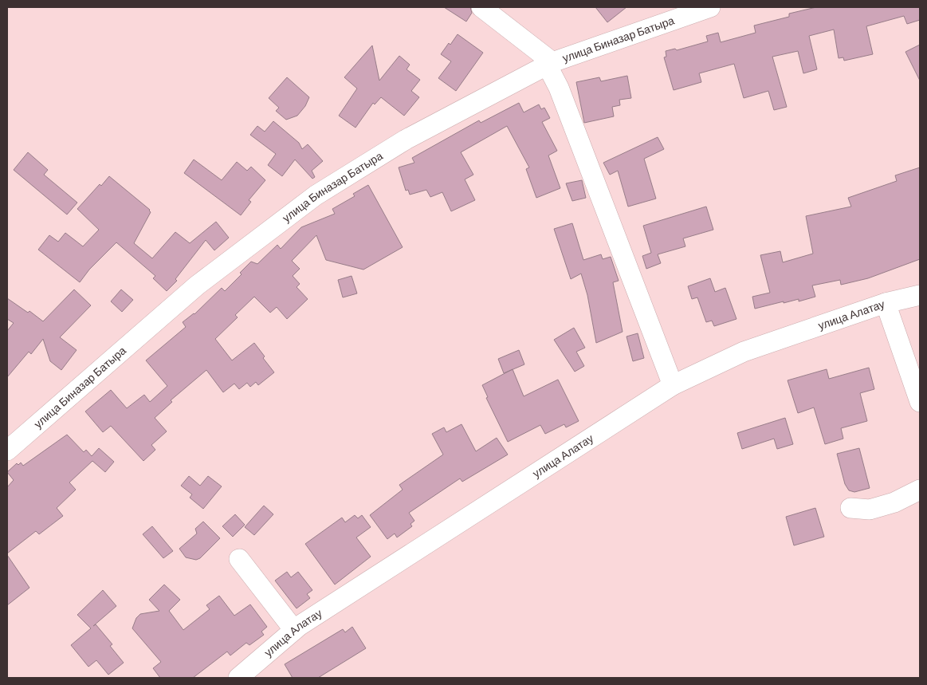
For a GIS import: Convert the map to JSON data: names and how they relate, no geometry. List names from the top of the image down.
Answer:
{
  "streets": {
    "street": ["улица Биназар Батыра", "улица Алатау"]
  }
}
